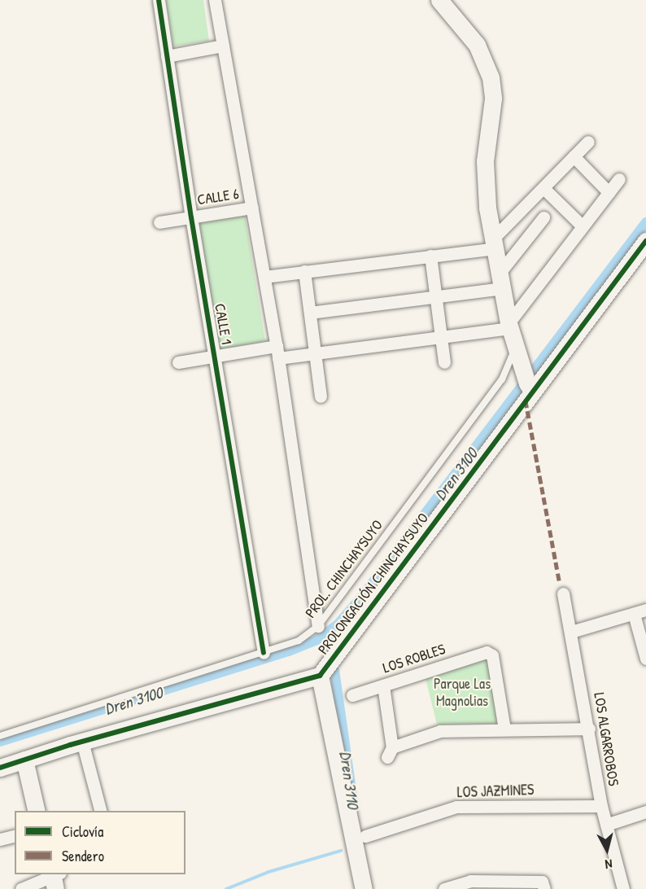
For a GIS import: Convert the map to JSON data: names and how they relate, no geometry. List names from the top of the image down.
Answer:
{
  "streets": {
    "street": [
      "CALLE 6",
      "CALLE 1",
      "PROLONGACIÓN CHINCHAYSUYO",
      "LOS ROBLES",
      "LOS ALGARROBOS",
      "LOS JAZMINES"
    ],
    "lane": ["PROL. CHINCHAYSUYO"]
  },
  "crossings": [
    ["CALLE 6", "CALLE 1"],
    ["CALLE 1", "PROL. CHINCHAYSUYO"],
    ["LOS ALGARROBOS", "LOS JAZMINES"]
  ],
  "water": ["Dren 3100", "Dren 3110"],
  "parks": ["Parque Las Magnolias"],
  "legend": ["Ciclovía", "Sendero"],
  "north": "bottom"
}
